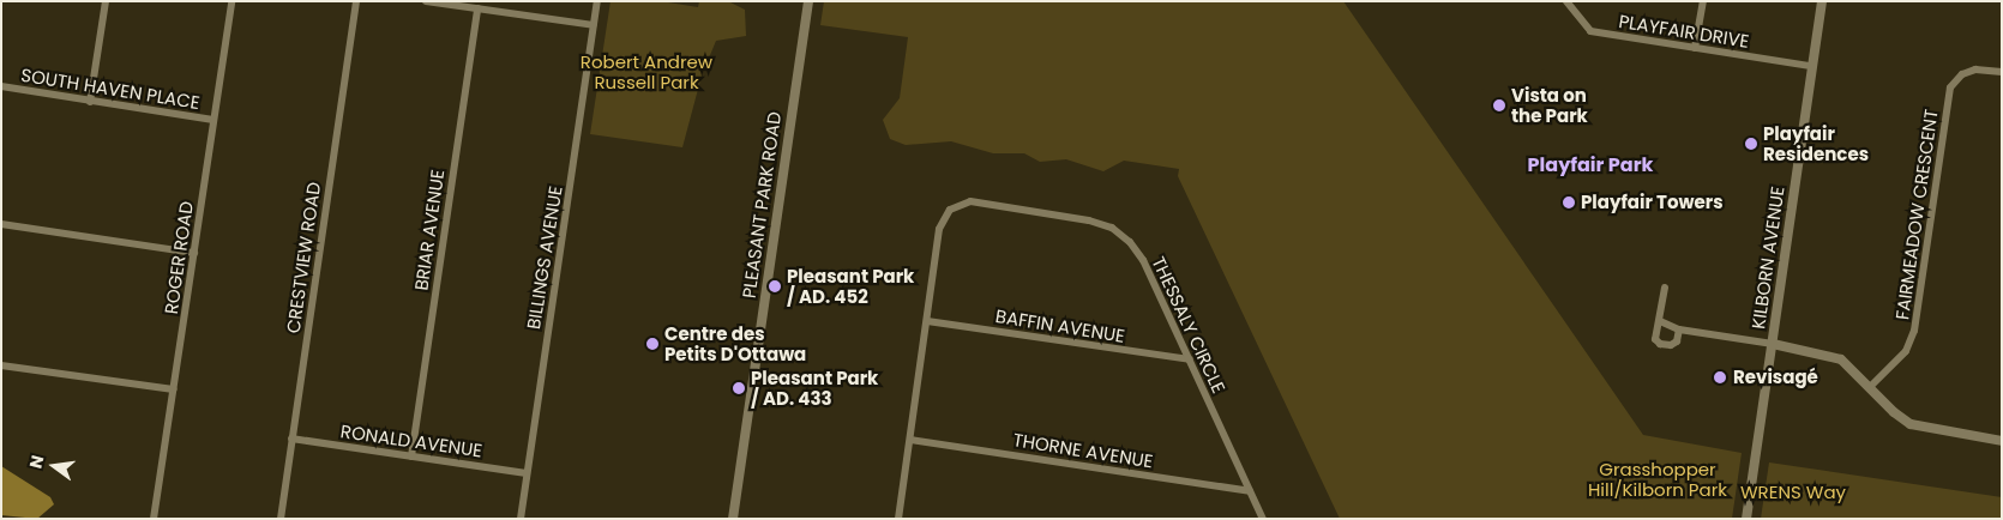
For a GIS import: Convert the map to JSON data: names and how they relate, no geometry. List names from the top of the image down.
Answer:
{
  "streets": {
    "street": [
      "PLAYFAIR DRIVE",
      "SOUTH HAVEN PLACE",
      "PLEASANT PARK ROAD",
      "FAIRMEADOW CRESCENT",
      "BRIAR AVENUE",
      "ROGER ROAD",
      "CRESTVIEW ROAD",
      "BILLINGS AVENUE",
      "KILBORN AVENUE",
      "THESSALY CIRCLE",
      "BAFFIN AVENUE",
      "RONALD AVENUE",
      "THORNE AVENUE"
    ]
  },
  "crossings": [
    ["PLAYFAIR DRIVE", "KILBORN AVENUE"],
    ["SOUTH HAVEN PLACE", "ROGER ROAD"],
    ["BRIAR AVENUE", "RONALD AVENUE"],
    ["CRESTVIEW ROAD", "RONALD AVENUE"],
    ["BILLINGS AVENUE", "RONALD AVENUE"],
    ["THESSALY CIRCLE", "BAFFIN AVENUE"],
    ["THESSALY CIRCLE", "THORNE AVENUE"]
  ],
  "districts": ["Playfair Park"],
  "parks": ["Robert Andrew Russell Park", "Grasshopper Hill/Kilborn Park", "WRENS Way"],
  "places": [
    "Vista on the Park",
    "Playfair Residences",
    "Playfair Towers",
    "Pleasant Park / AD. 452",
    "Centre des Petits D'Ottawa",
    "Revisagé",
    "Pleasant Park / AD. 433"
  ],
  "north": "left"
}
